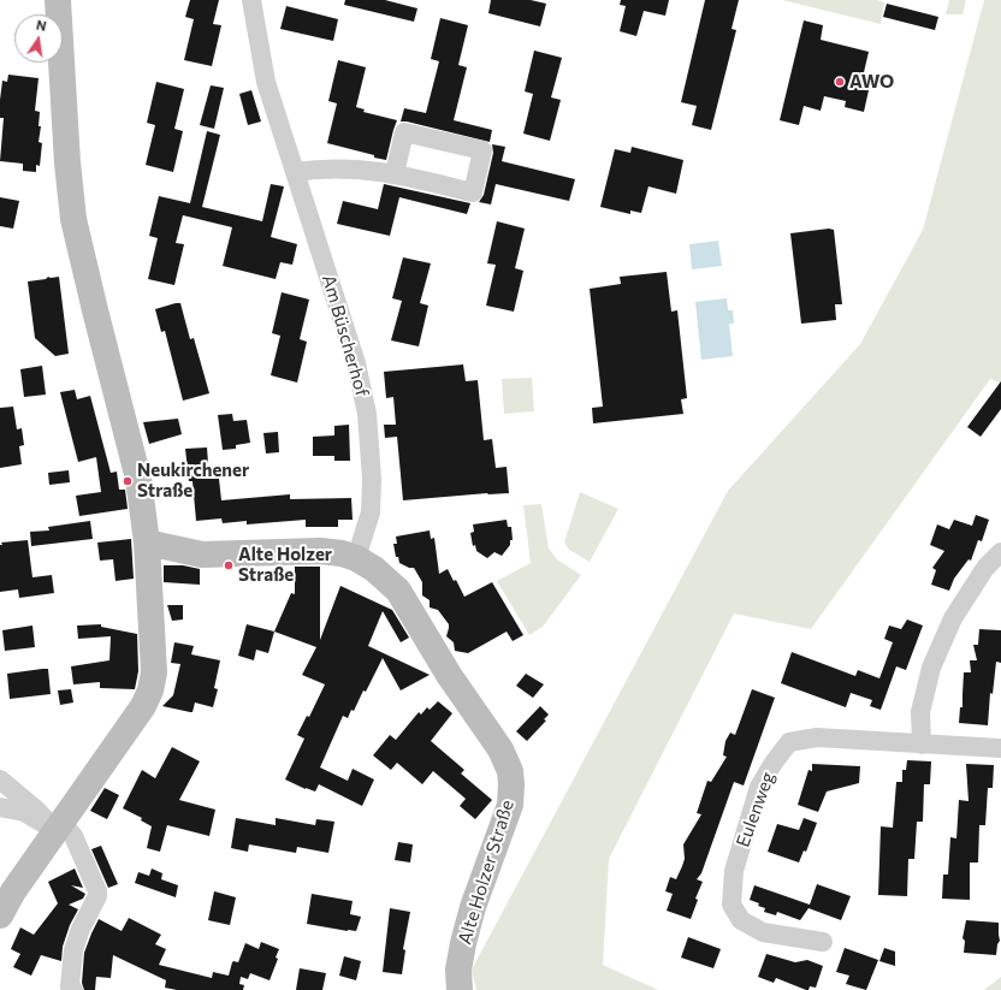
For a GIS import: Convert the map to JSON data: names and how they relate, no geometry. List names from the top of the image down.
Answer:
{
  "streets": {
    "main road": ["Alte Holzer Straße"],
    "street": ["Am Büscherhof", "Eulenweg"]
  },
  "crossings": [
    ["Am Büscherhof", "Alte Holzer Straße"]
  ],
  "places": ["AWO", "Neukirchener Straße", "Alte Holzer Straße"],
  "north": "top"
}
